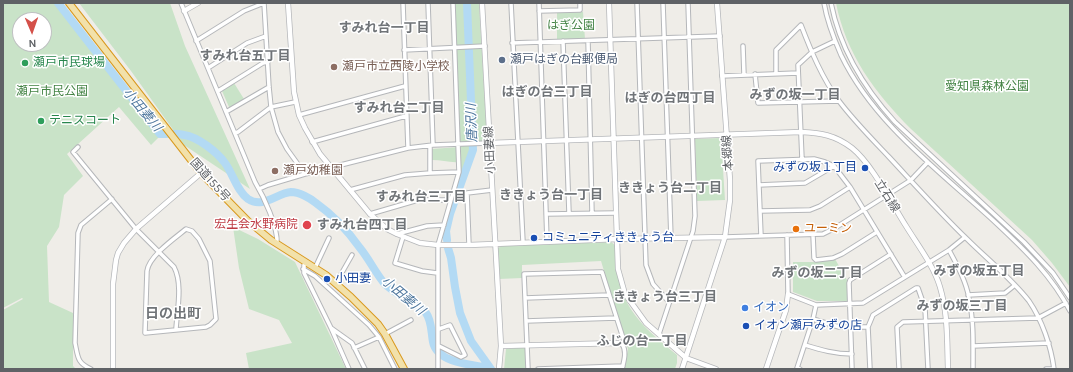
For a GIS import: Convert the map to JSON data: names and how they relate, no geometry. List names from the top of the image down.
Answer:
{
  "streets": {
    "highway": ["国道155号"],
    "street": ["小田妻線", "本郷線", "立石線"]
  },
  "crossings": [
    ["小田妻線", "立石線"],
    ["本郷線", "立石線"]
  ],
  "districts": [
    "すみれ台一丁目",
    "すみれ台五丁目",
    "はぎの台三丁目",
    "みずの坂一丁目",
    "はぎの台四丁目",
    "すみれ台二丁目",
    "ききょう台二丁目",
    "ききょう台一丁目",
    "すみれ台三丁目",
    "すみれ台四丁目",
    "みずの坂五丁目",
    "みずの坂二丁目",
    "ききょう台三丁目",
    "みずの坂三丁目",
    "日の出町",
    "ふじの台一丁目"
  ],
  "water": ["小田妻川", "唐沢川"],
  "parks": ["はぎ公園", "愛知県森林公園", "瀬戸市民公園"],
  "places": [
    "瀬戸はぎの台郵便局",
    "瀬戸市民球場",
    "瀬戸市立西陵小学校",
    "テニスコート",
    "みずの坂１丁目",
    "瀬戸幼稚園",
    "宏生会水野病院",
    "ユーミン",
    "コミュニティききょう台",
    "小田妻",
    "イオン",
    "イオン瀬戸みずの店"
  ],
  "north": "bottom"
}
